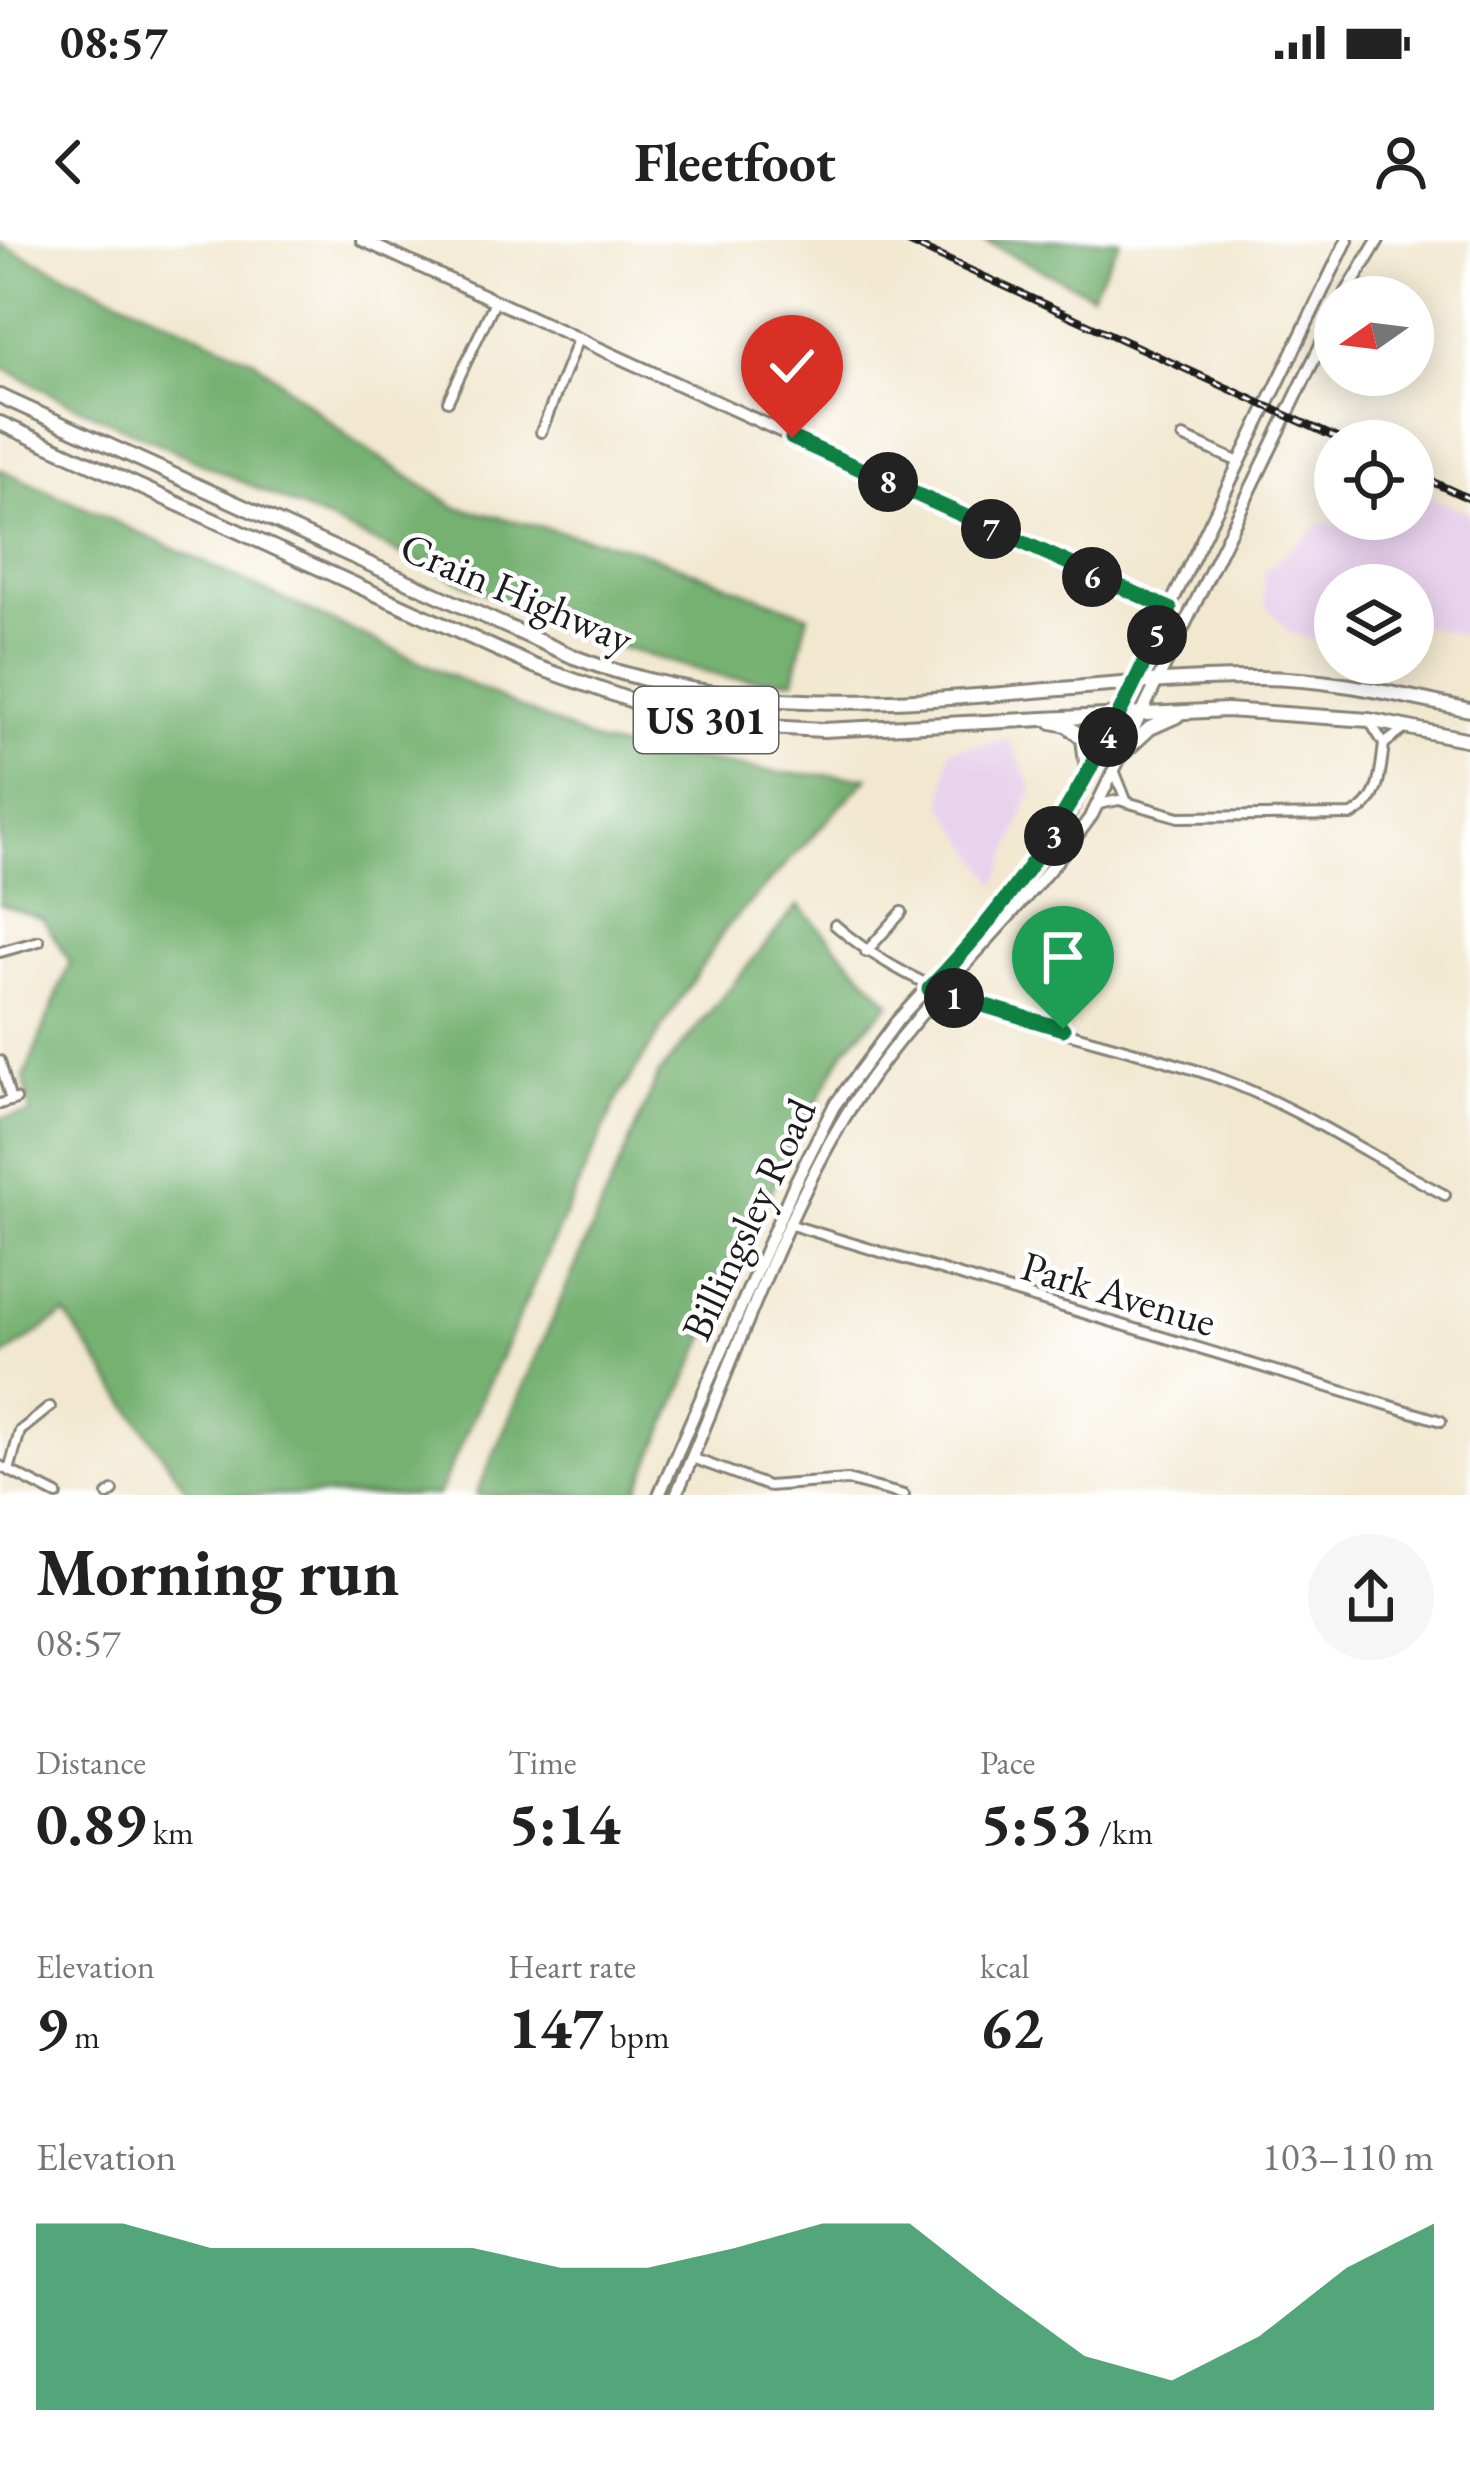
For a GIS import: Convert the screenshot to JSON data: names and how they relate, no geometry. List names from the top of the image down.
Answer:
{
  "streets": {
    "highway": ["Crain Highway", "US 301"],
    "main road": ["Billingsley Road"],
    "street": ["Park Avenue"]
  },
  "crossings": [
    ["Crain Highway", "Billingsley Road"],
    ["Billingsley Road", "Park Avenue"]
  ],
  "north": "left",
  "page": {
    "status": "08:57",
    "header": "Fleetfoot",
    "pins": [
      "8",
      "7",
      "6",
      "5",
      "4",
      "3",
      "1"
    ],
    "heading": ["Morning run", "08:57"],
    "stats": [
      ["Distance", "0.89 km"],
      ["Time", "5:14"],
      ["Pace", "5:53 /km"],
      ["Elevation", "9 m"],
      ["Heart rate", "147 bpm"],
      ["kcal", "62"]
    ],
    "chart": ["Elevation", "103–110 m"]
  }
}
